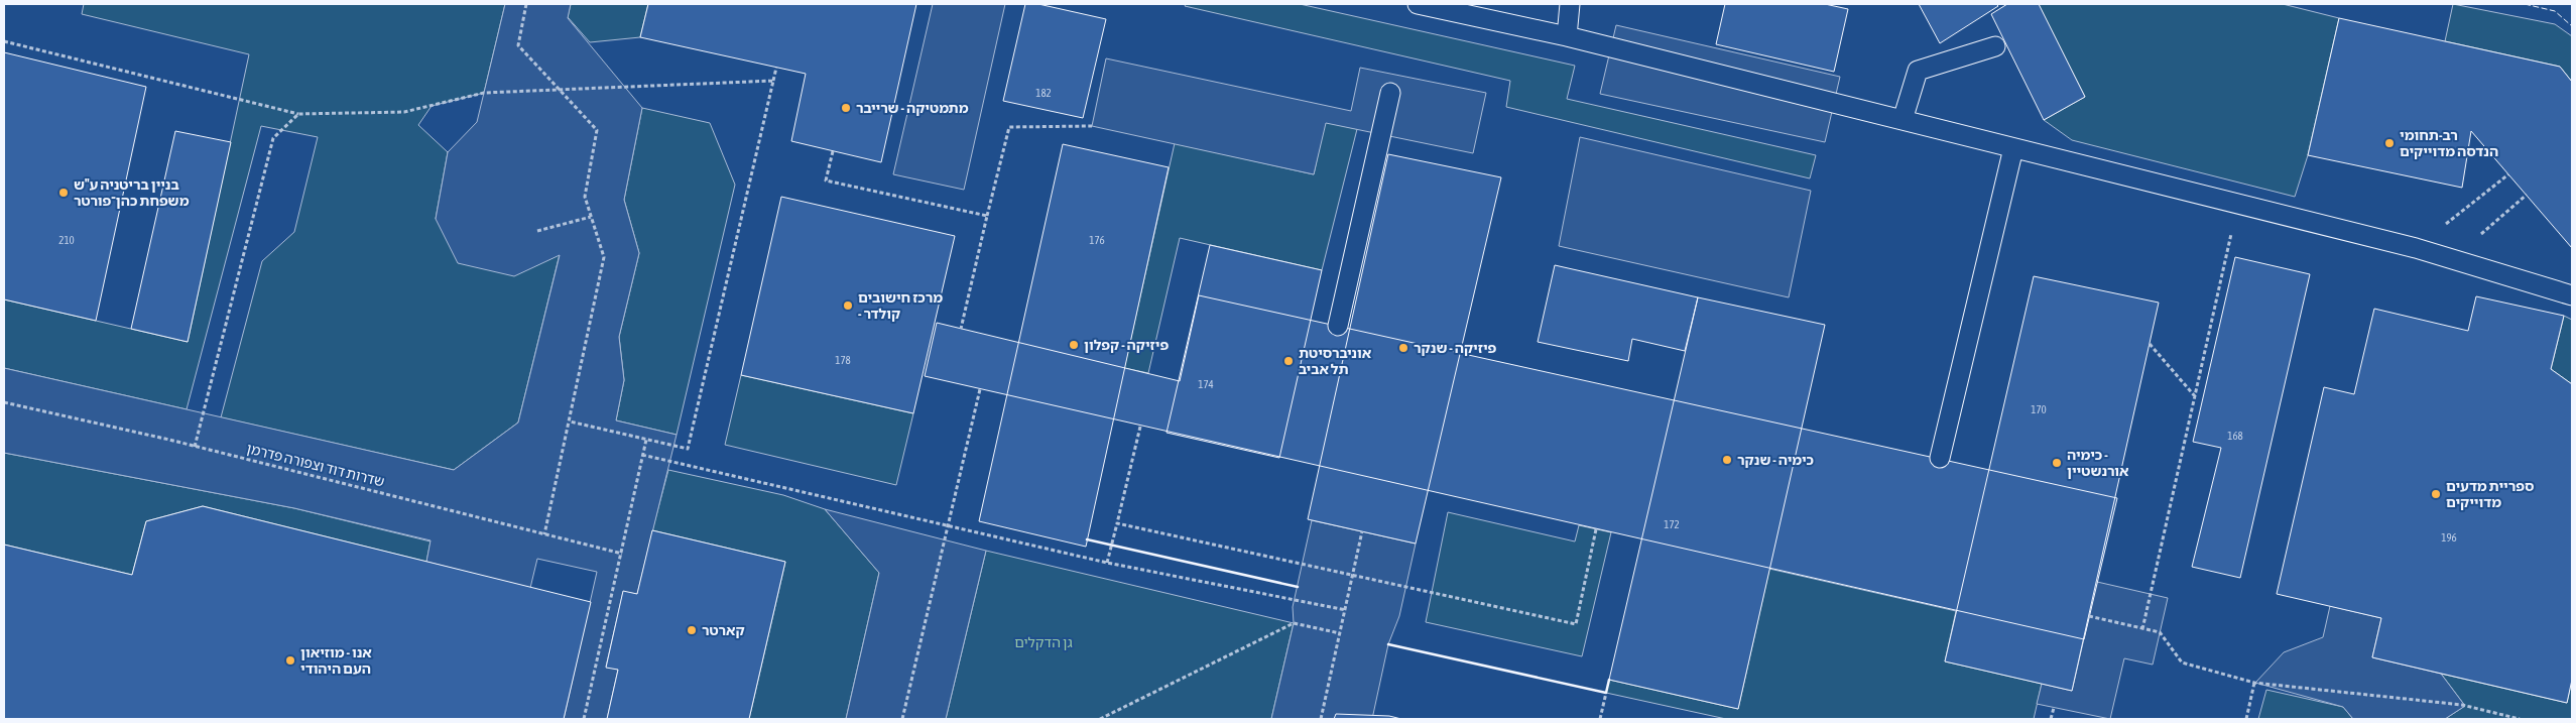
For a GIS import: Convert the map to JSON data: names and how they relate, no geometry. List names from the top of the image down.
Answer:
{
  "streets": {
    "path": ["שדרות דוד וצפורה פדרמן"]
  },
  "parks": ["גן הדקלים"],
  "places": [
    "מתמטיקה - שרייבר",
    "רב-תחומי הנדסה מדוייקים",
    "בניין בריטניה ע''ש משפחת כהן־פורטר",
    "מרכז חישובים - קולדר",
    "פיזיקה - קפלון",
    "פיזיקה - שנקר",
    "אוניברסיטת תל אביב",
    "כימיה - שנקר",
    "כימיה - אורנשטיין",
    "ספריית מדעים מדוייקים",
    "קארטר",
    "אנו - מוזיאון העם היהודי"
  ],
  "house_numbers": [
    "182",
    "210",
    "176",
    "178",
    "174",
    "170",
    "168",
    "172",
    "196"
  ]
}
